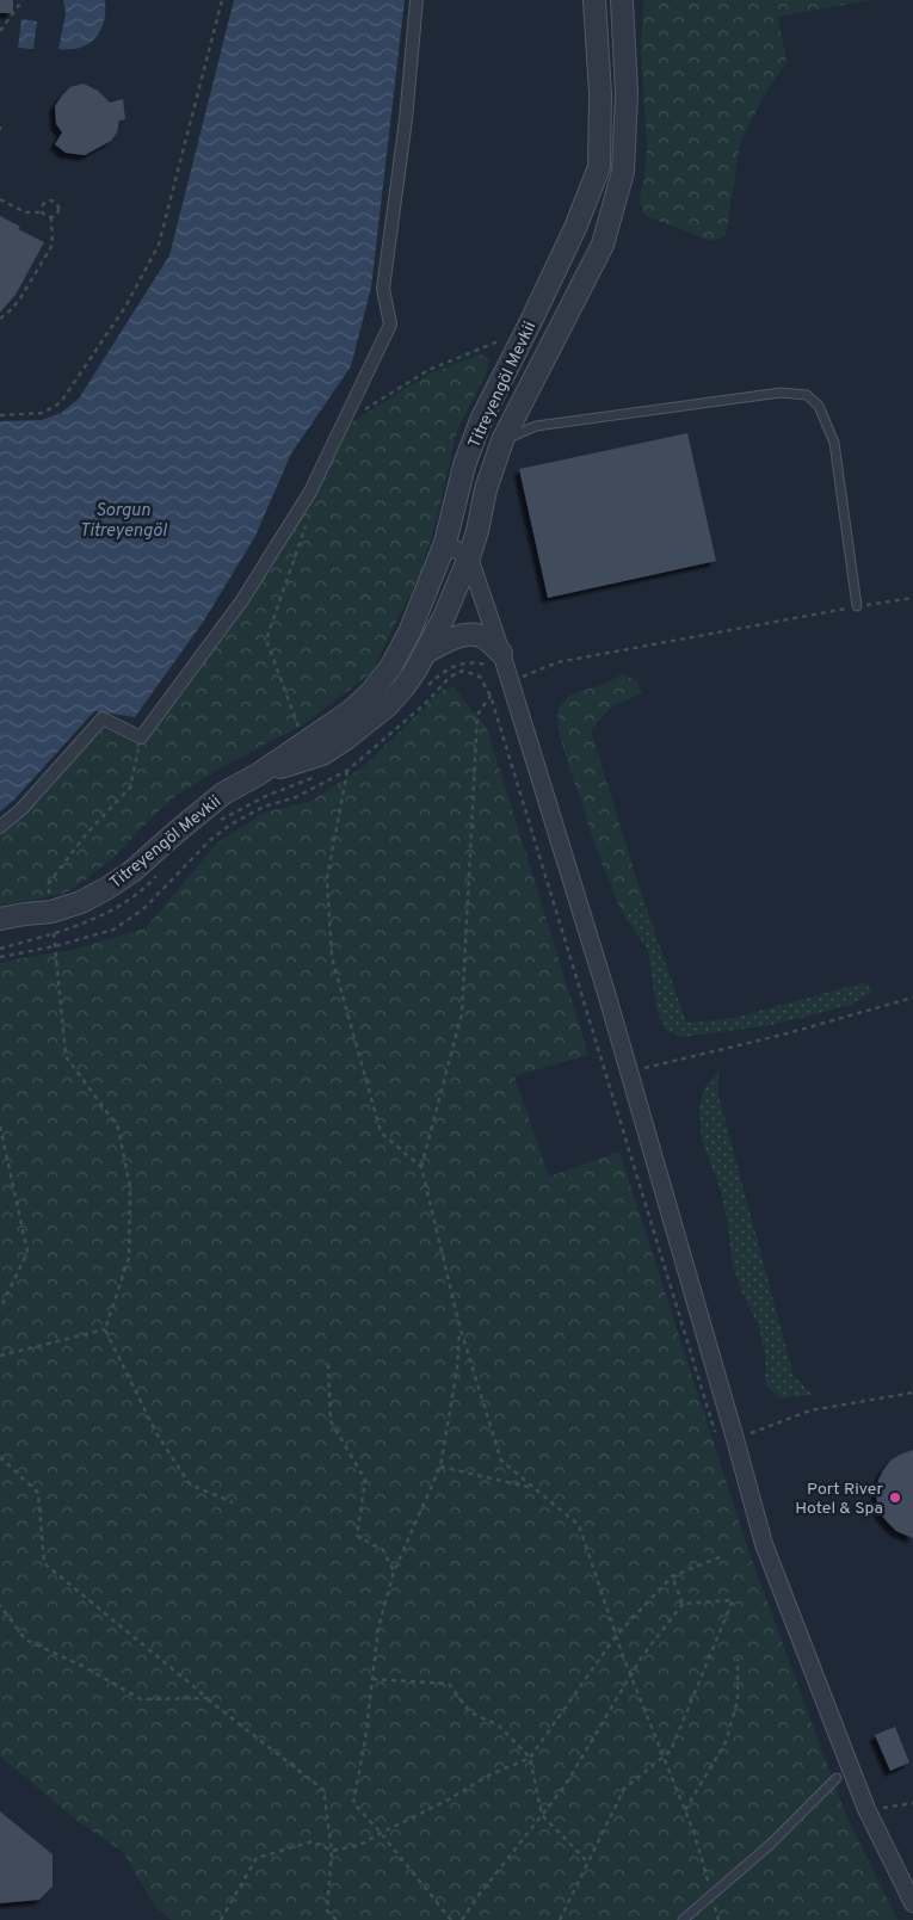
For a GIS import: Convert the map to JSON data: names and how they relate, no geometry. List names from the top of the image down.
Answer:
{
  "streets": {
    "street": ["Titreyengöl Mevkii"]
  },
  "water": ["Sorgun Titreyengöl"],
  "places": ["Port River Hotel & Spa"]
}
